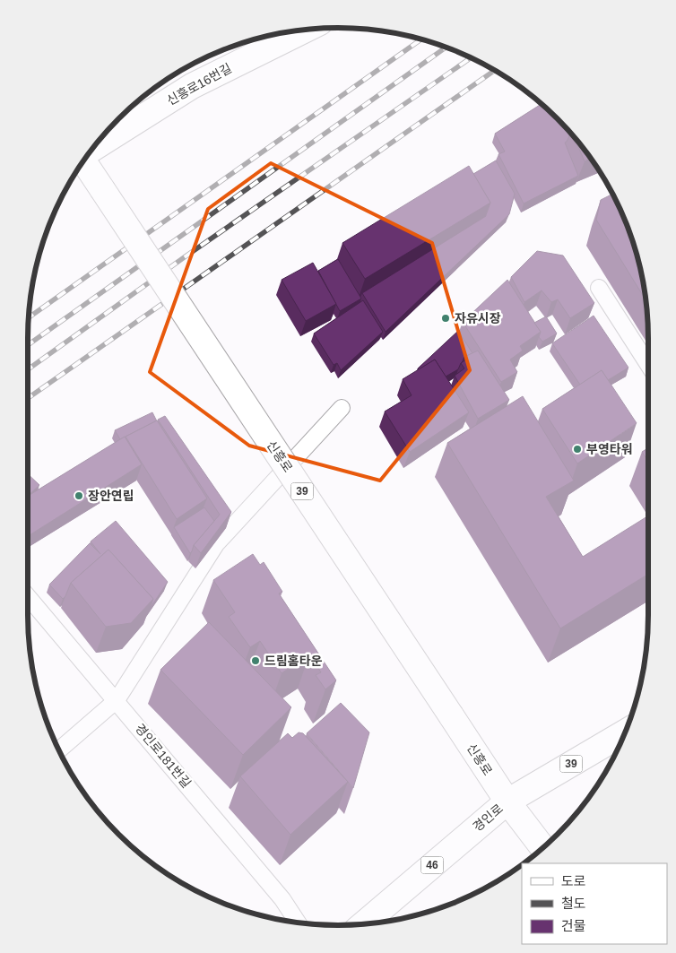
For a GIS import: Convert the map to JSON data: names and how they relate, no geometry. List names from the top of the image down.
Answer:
{
  "streets": {
    "main road": [
      "신흥로16번길",
      "신흥로",
      "39",
      "경인로",
      "46"
    ],
    "lane": ["경인로181번길"]
  },
  "crossings": [
    ["신흥로", "경인로"]
  ],
  "places": [
    "자유시장",
    "부영타워",
    "장안연립",
    "드림홈타운"
  ],
  "legend": ["도로", "철도", "건물"]
}
